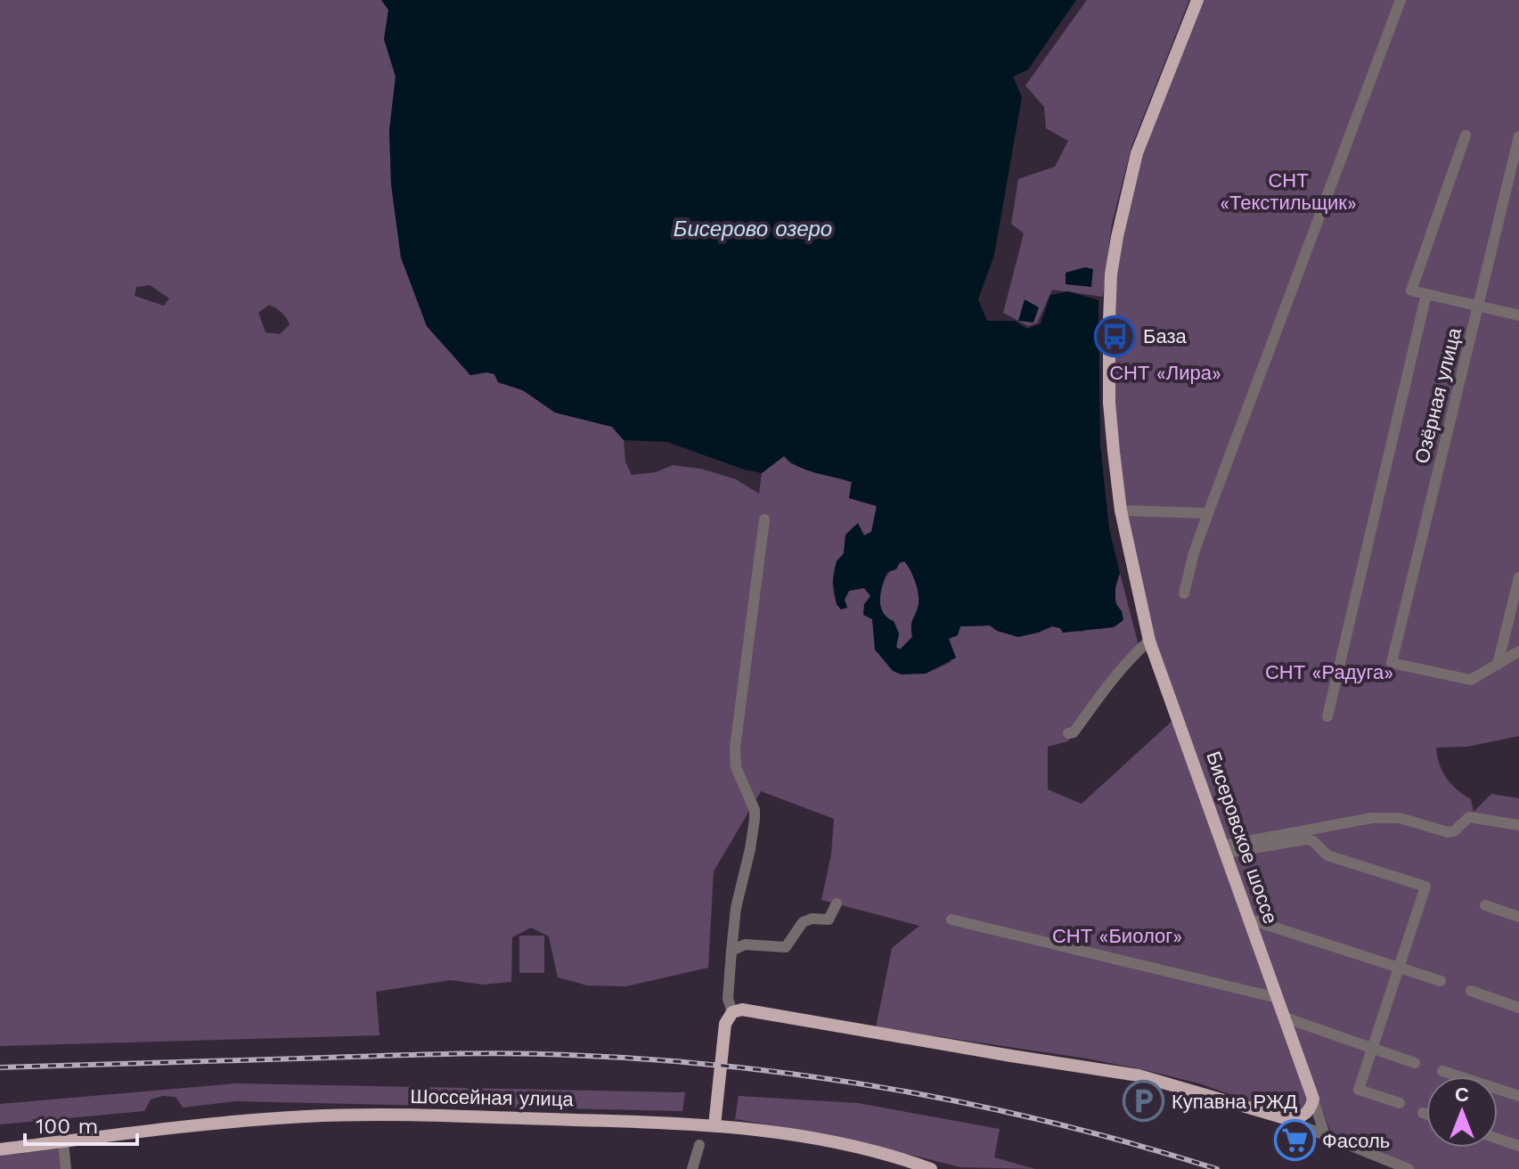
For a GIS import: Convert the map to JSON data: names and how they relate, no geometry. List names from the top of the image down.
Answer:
{
  "streets": {
    "main road": ["Бисеровское шоссе", "Шоссейная улица"],
    "street": ["Озёрная улица"]
  },
  "water": ["Бисерово озеро"],
  "parks": [
    "СНТ «Текстильщик»",
    "СНТ «Лира»",
    "СНТ «Радуга»",
    "СНТ «Биолог»"
  ],
  "places": {
    "bus stop": ["База"],
    "parking": ["Купавна РЖД"],
    "supermarket": ["Фасоль"]
  },
  "scale_bar": "100 m",
  "north": "top"
}
